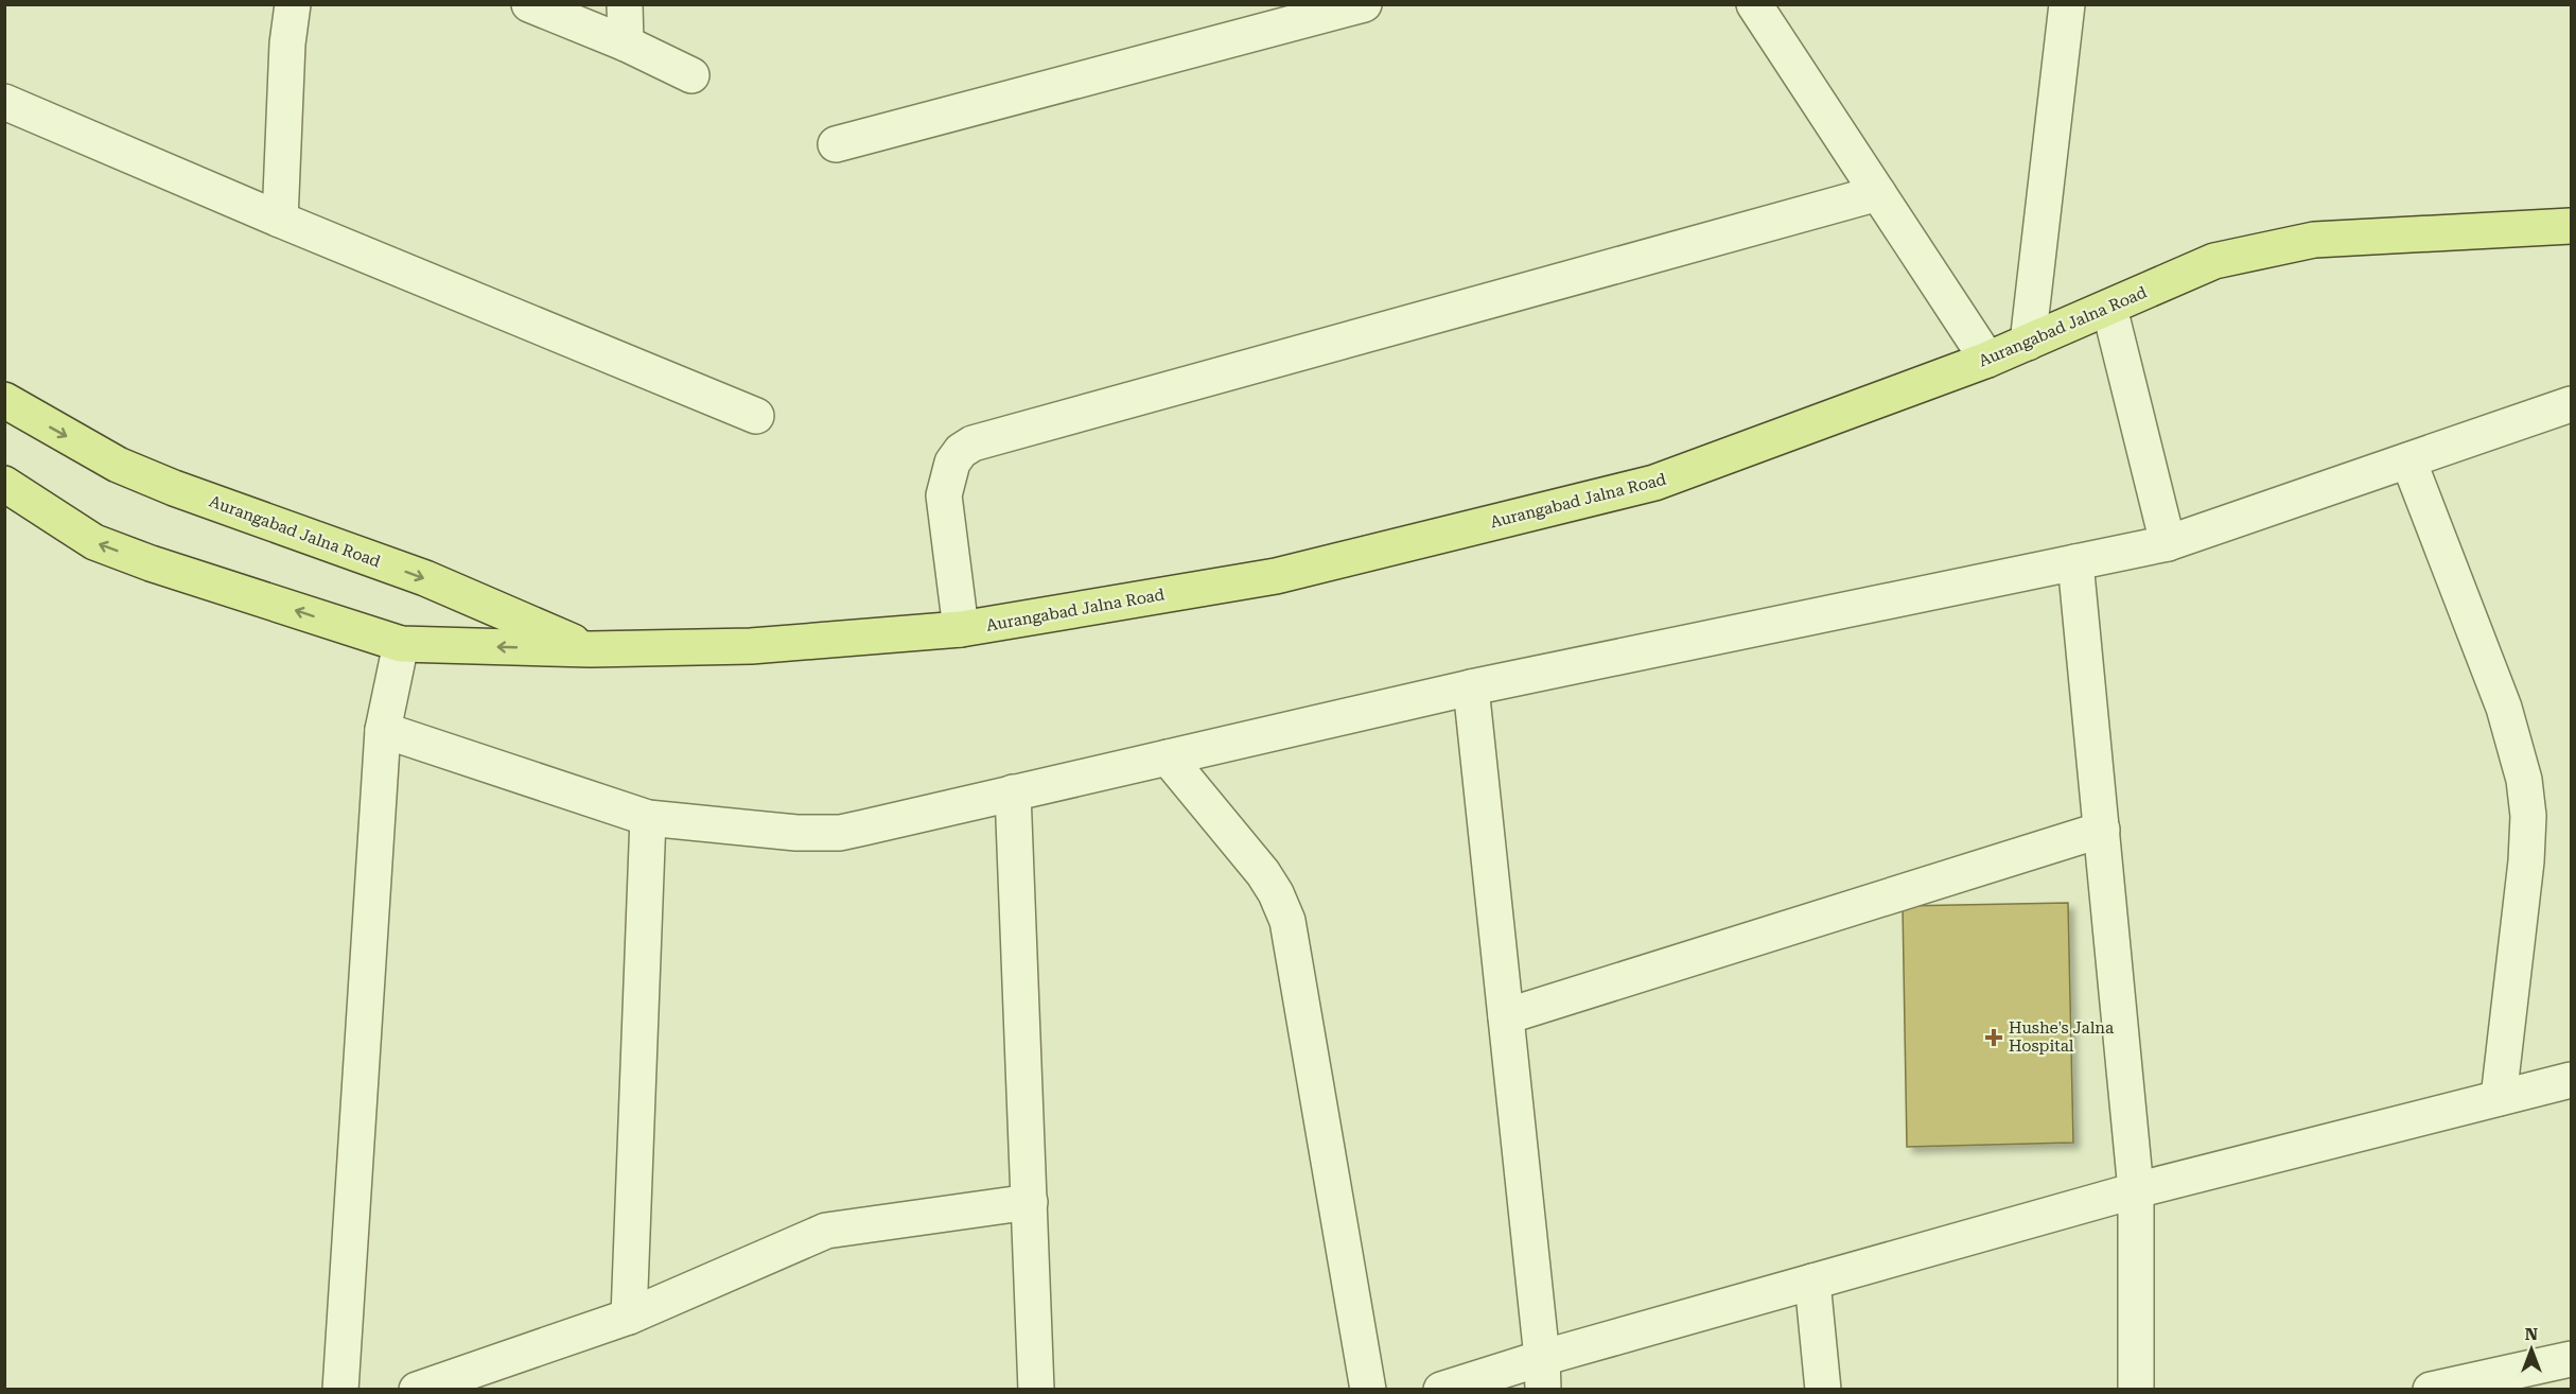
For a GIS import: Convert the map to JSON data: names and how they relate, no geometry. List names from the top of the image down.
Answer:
{
  "streets": {
    "main road": ["Aurangabad Jalna Road"]
  },
  "places": {
    "health": ["Hushe's Jalna Hospital"]
  },
  "north": "top"
}
